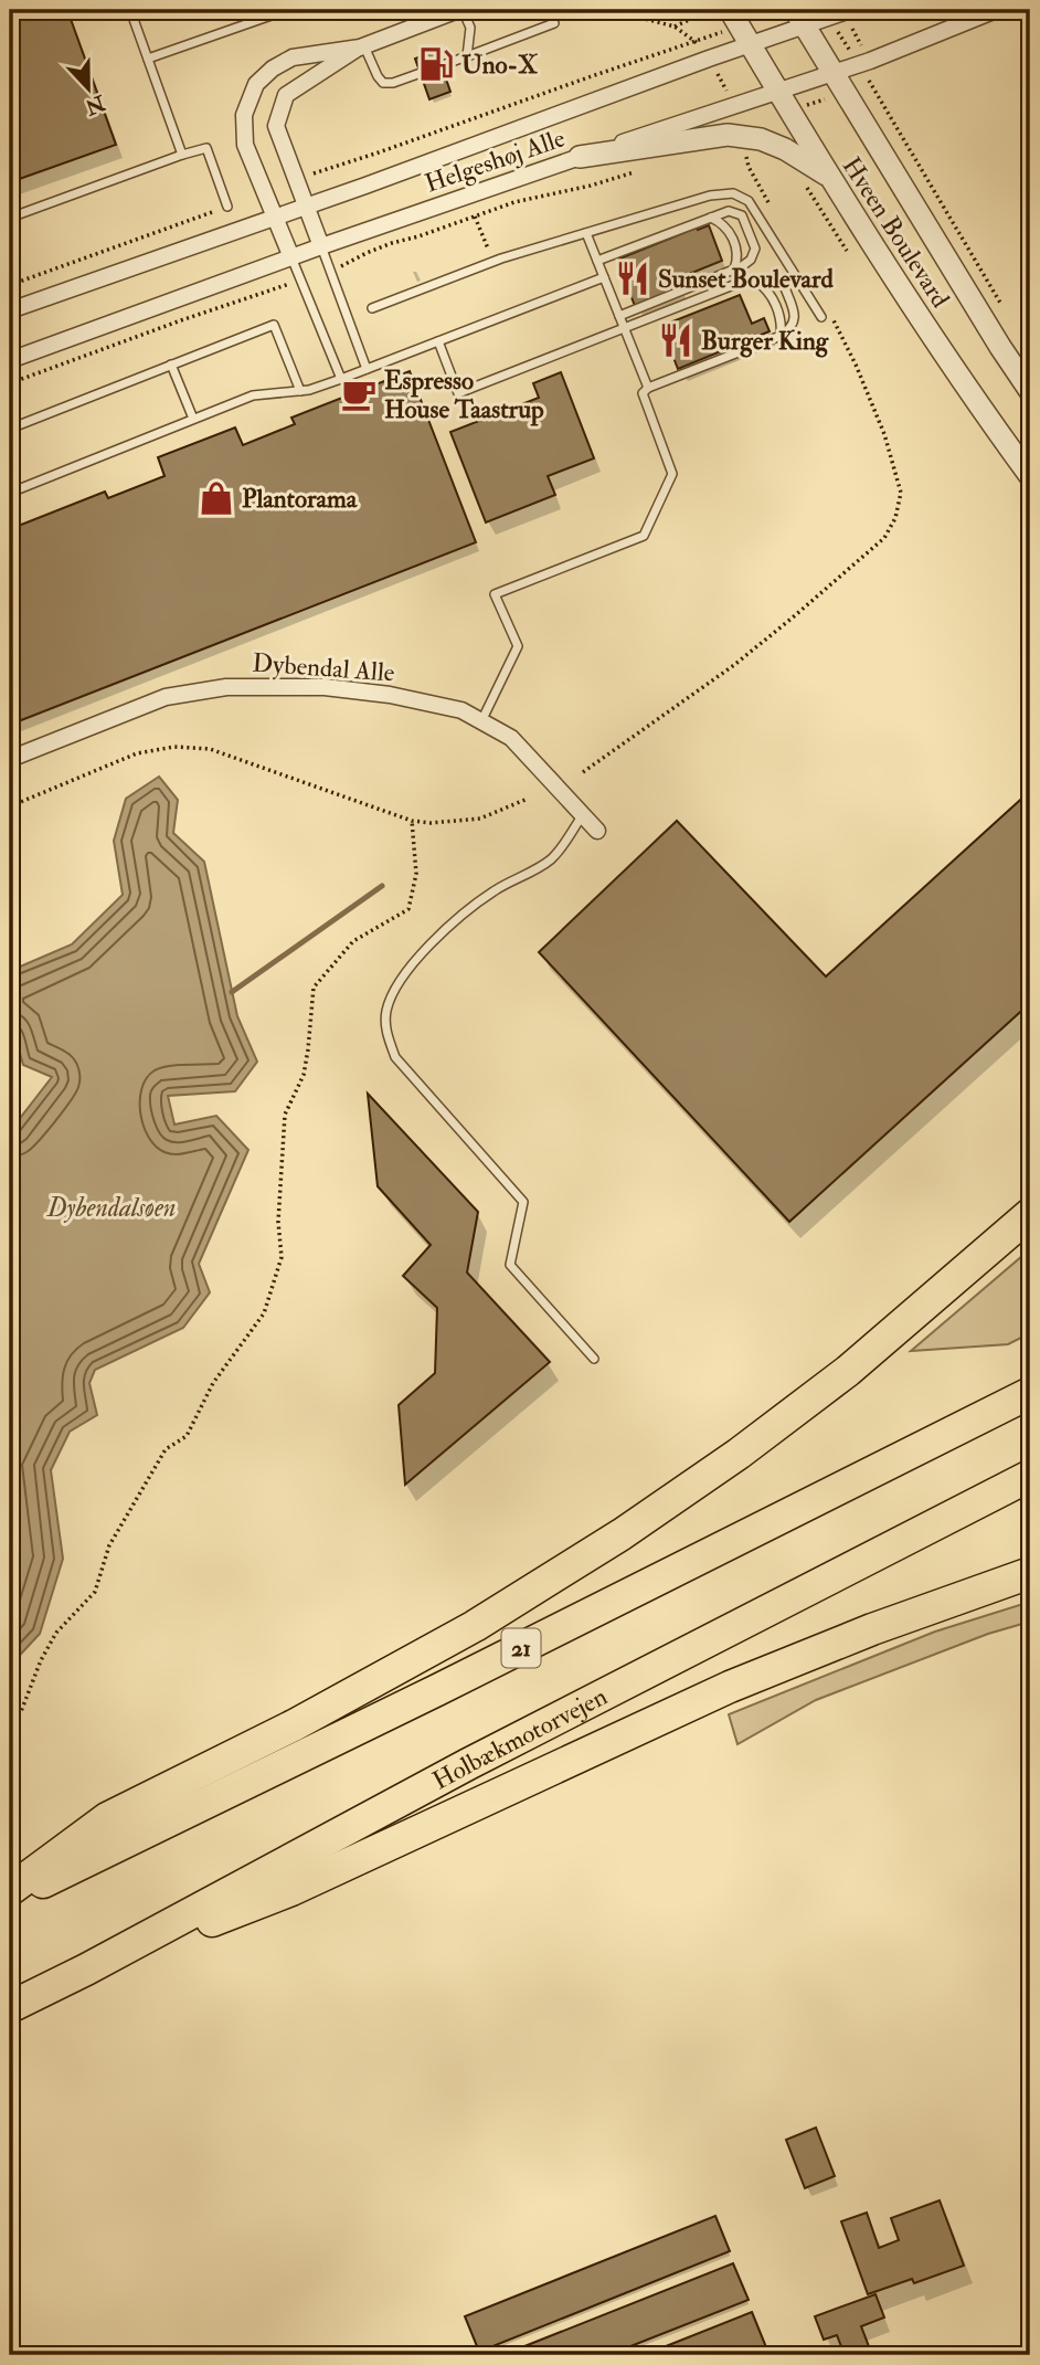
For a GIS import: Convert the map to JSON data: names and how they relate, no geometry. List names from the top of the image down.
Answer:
{
  "streets": {
    "highway": ["21", "Holbækmotorvejen"],
    "street": ["Helgeshøj Alle", "Hveen Boulevard", "Dybendal Alle"]
  },
  "crossings": [
    ["Helgeshøj Alle", "Hveen Boulevard"]
  ],
  "water": ["Dybendalsøen"],
  "places": {
    "fuel station": ["Uno-X"],
    "restaurant": ["Sunset Boulevard", "Burger King"],
    "cafe": ["Espresso House Taastrup"],
    "shop": ["Plantorama"]
  },
  "north": "bottom"
}
